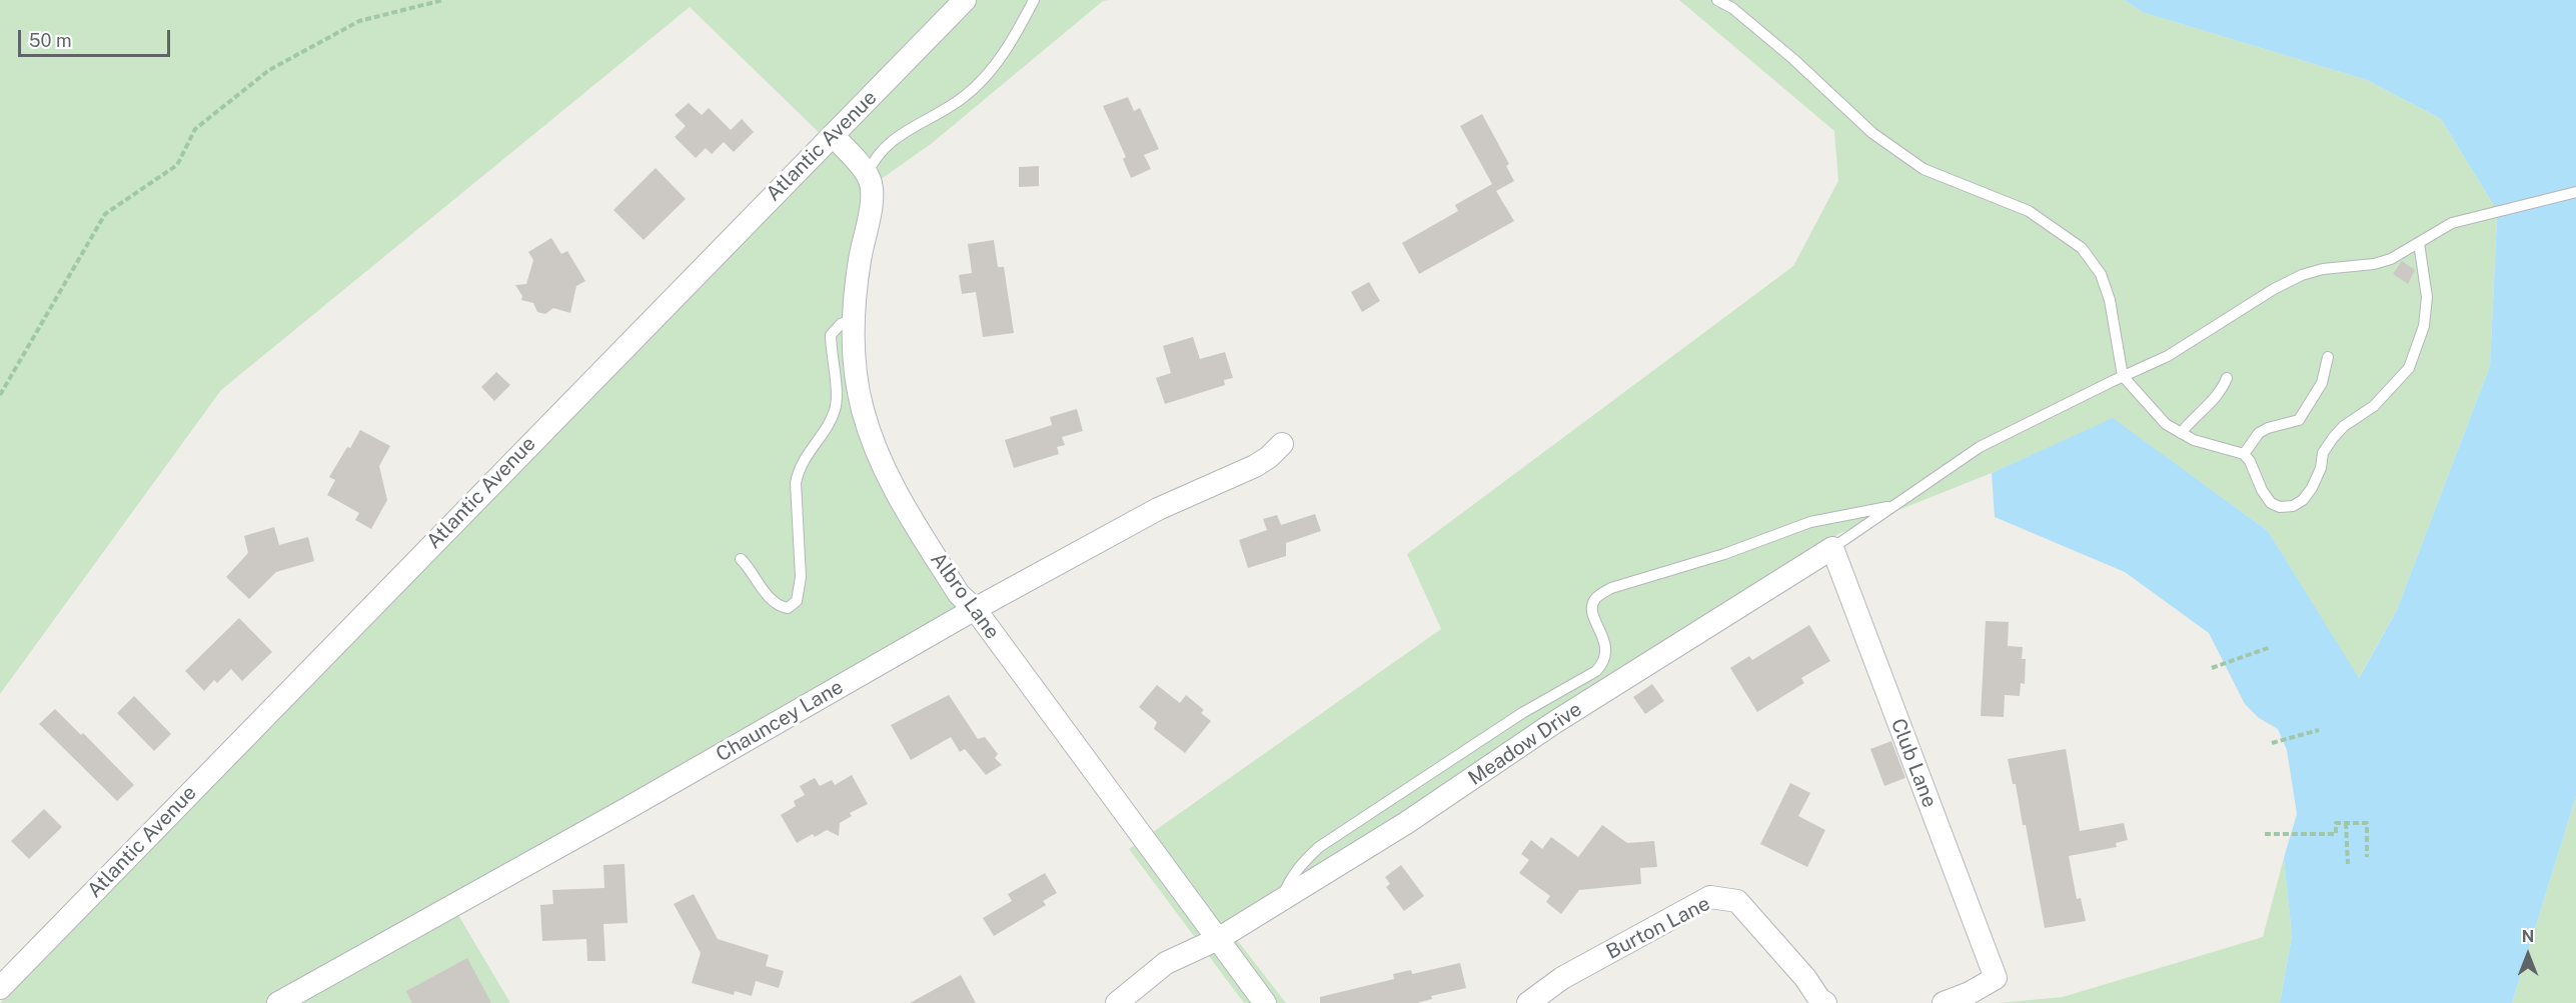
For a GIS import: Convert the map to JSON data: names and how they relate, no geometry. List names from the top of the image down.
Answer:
{
  "streets": {
    "street": [
      "Atlantic Avenue",
      "Albro Lane",
      "Chauncey Lane",
      "Meadow Drive",
      "Club Lane",
      "Burton Lane"
    ]
  },
  "crossings": [
    ["Albro Lane", "Chauncey Lane"],
    ["Albro Lane", "Meadow Drive"],
    ["Meadow Drive", "Club Lane"]
  ],
  "scale_bar": "50 m",
  "north": "top"
}
